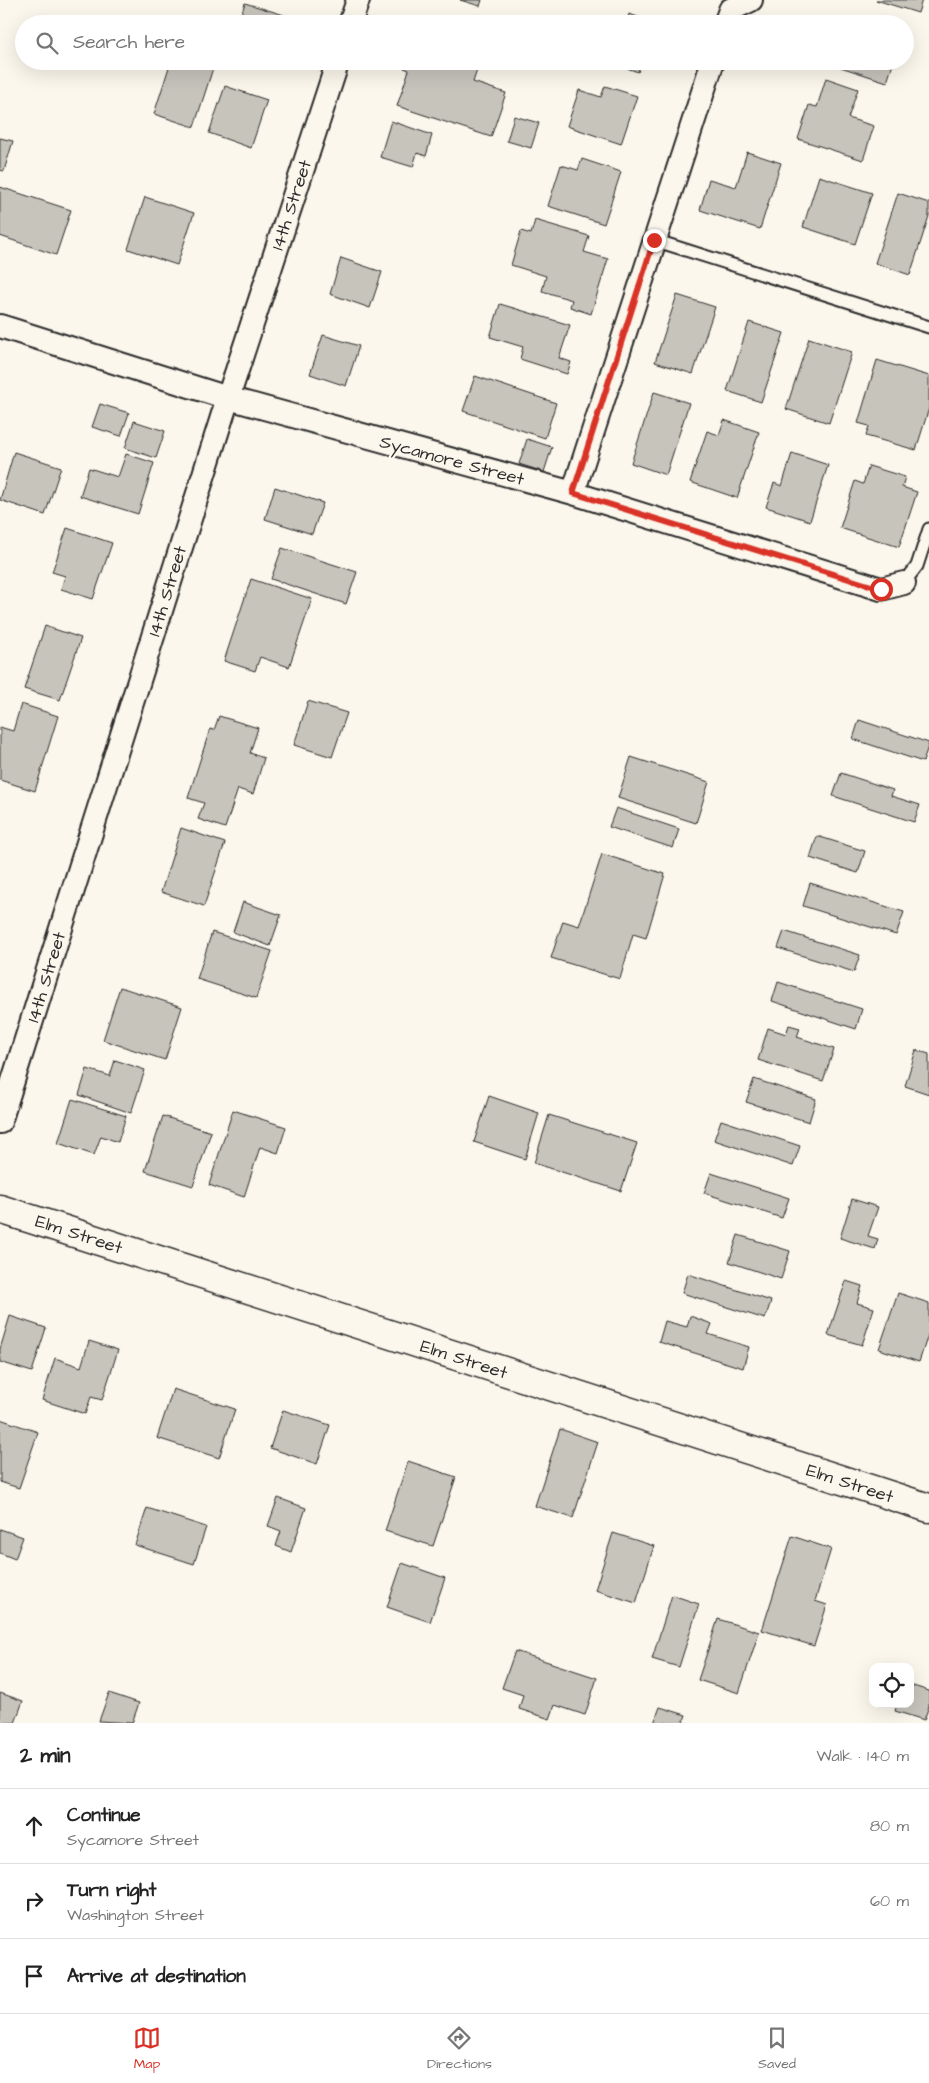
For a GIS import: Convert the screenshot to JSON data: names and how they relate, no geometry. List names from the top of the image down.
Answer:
{
  "streets": {
    "main road": ["Elm Street"],
    "street": ["14th Street", "Sycamore Street"]
  },
  "crossings": [
    ["14th Street", "Sycamore Street"]
  ],
  "page": {
    "search": "Search here",
    "heading": ["2 min", "Walk · 140 m"],
    "list": [
      ["Continue", "Sycamore Street", "80 m"],
      ["Turn right", "Washington Street", "60 m"],
      "Arrive at destination"
    ],
    "nav": ["Map", "Directions", "Saved"]
  }
}
